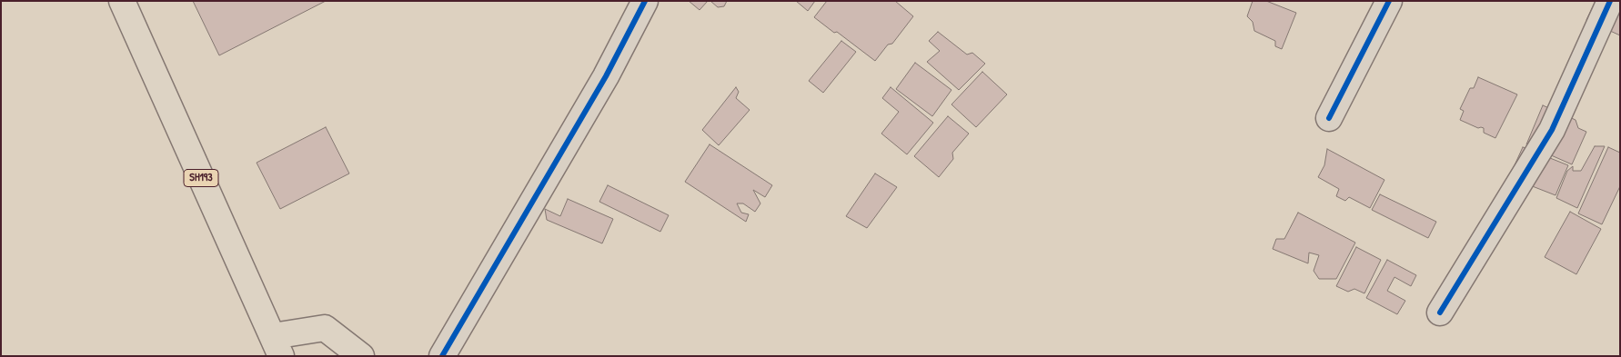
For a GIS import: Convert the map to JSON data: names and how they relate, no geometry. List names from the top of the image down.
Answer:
{
  "streets": {
    "main road": ["SH193"]
  }
}
